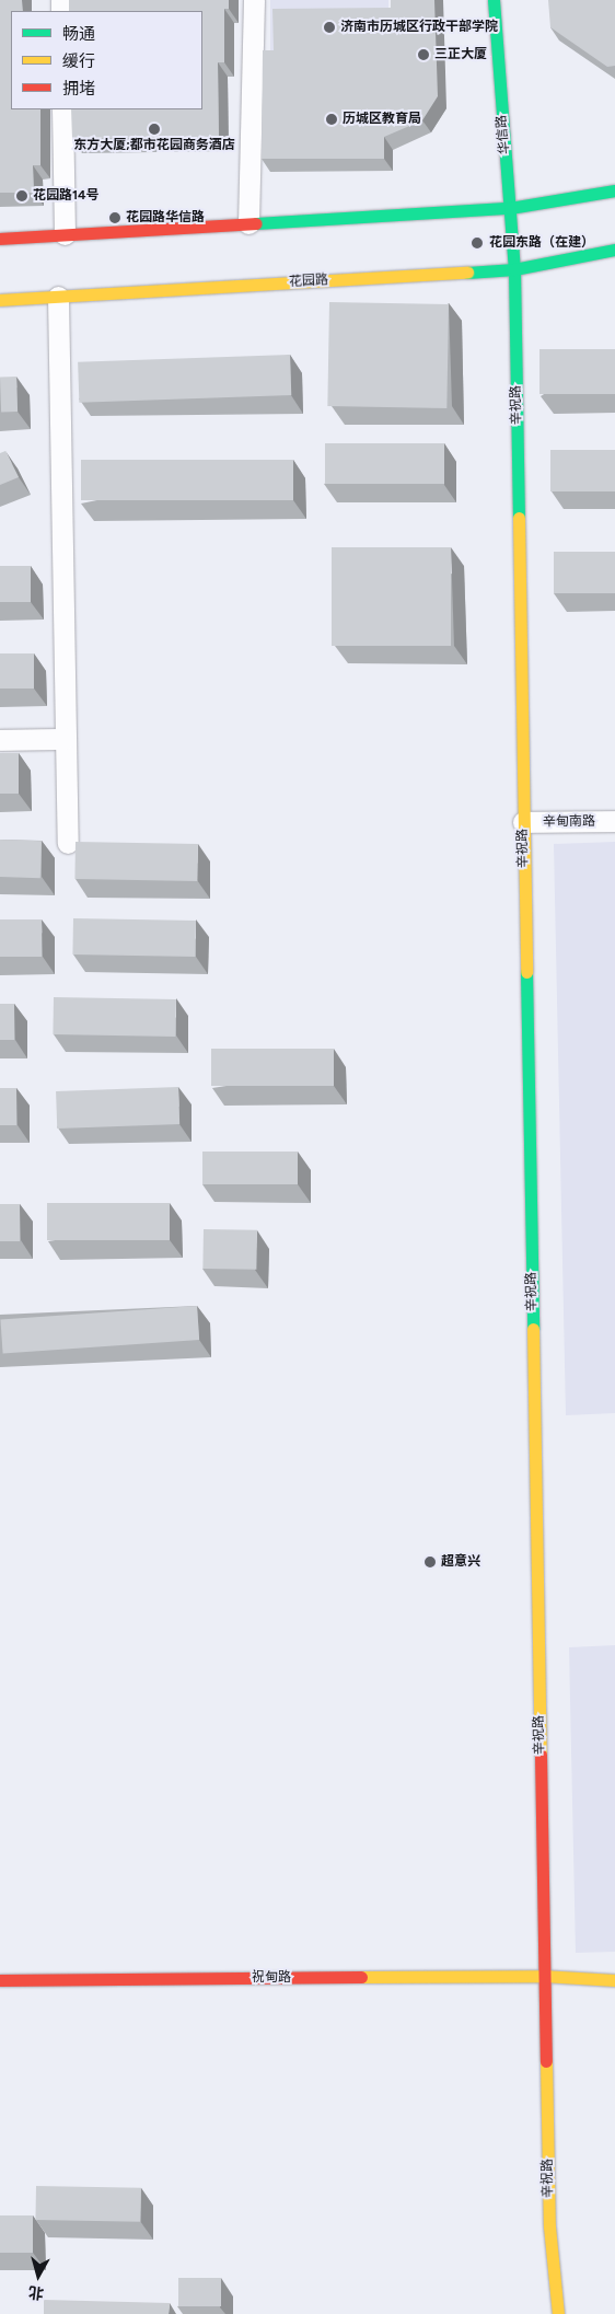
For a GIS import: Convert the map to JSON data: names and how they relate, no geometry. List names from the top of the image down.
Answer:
{
  "streets": {
    "main road": [
      "华信路",
      "花园路",
      "辛祝路",
      "祝甸路"
    ],
    "street": ["辛甸南路"]
  },
  "crossings": [
    ["华信路", "花园路"],
    ["华信路", "辛祝路"],
    ["花园路", "辛祝路"],
    ["辛祝路", "辛甸南路"],
    ["辛祝路", "祝甸路"]
  ],
  "places": [
    "济南市历城区行政干部学院",
    "三正大厦",
    "历城区教育局",
    "东方大厦;都市花园商务酒店",
    "花园路14号",
    "花园路华信路",
    "花园东路（在建）",
    "超意兴"
  ],
  "legend": ["畅通", "缓行", "拥堵"],
  "north": "bottom"
}
